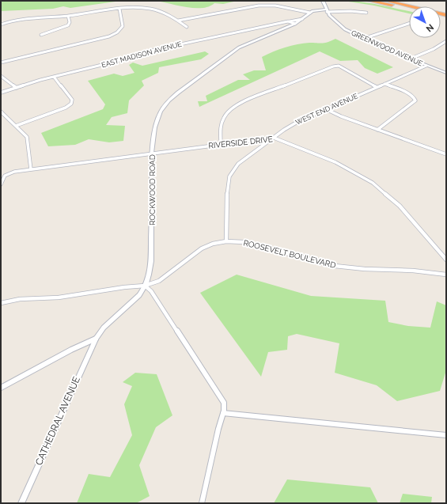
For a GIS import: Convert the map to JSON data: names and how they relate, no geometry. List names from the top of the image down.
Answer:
{
  "streets": {
    "street": [
      "GREENWOOD AVENUE",
      "EAST MADISON AVENUE",
      "WEST END AVENUE",
      "RIVERSIDE DRIVE",
      "ROCKWOOD ROAD",
      "ROOSEVELT BOULEVARD",
      "CATHEDRAL AVENUE"
    ]
  },
  "crossings": [
    ["GREENWOOD AVENUE", "WEST END AVENUE"],
    ["GREENWOOD AVENUE", "ROCKWOOD ROAD"],
    ["EAST MADISON AVENUE", "ROCKWOOD ROAD"],
    ["WEST END AVENUE", "RIVERSIDE DRIVE"],
    ["WEST END AVENUE", "ROOSEVELT BOULEVARD"],
    ["RIVERSIDE DRIVE", "ROCKWOOD ROAD"],
    ["ROCKWOOD ROAD", "ROOSEVELT BOULEVARD"],
    ["ROCKWOOD ROAD", "CATHEDRAL AVENUE"]
  ],
  "north": "bottom right"
}
